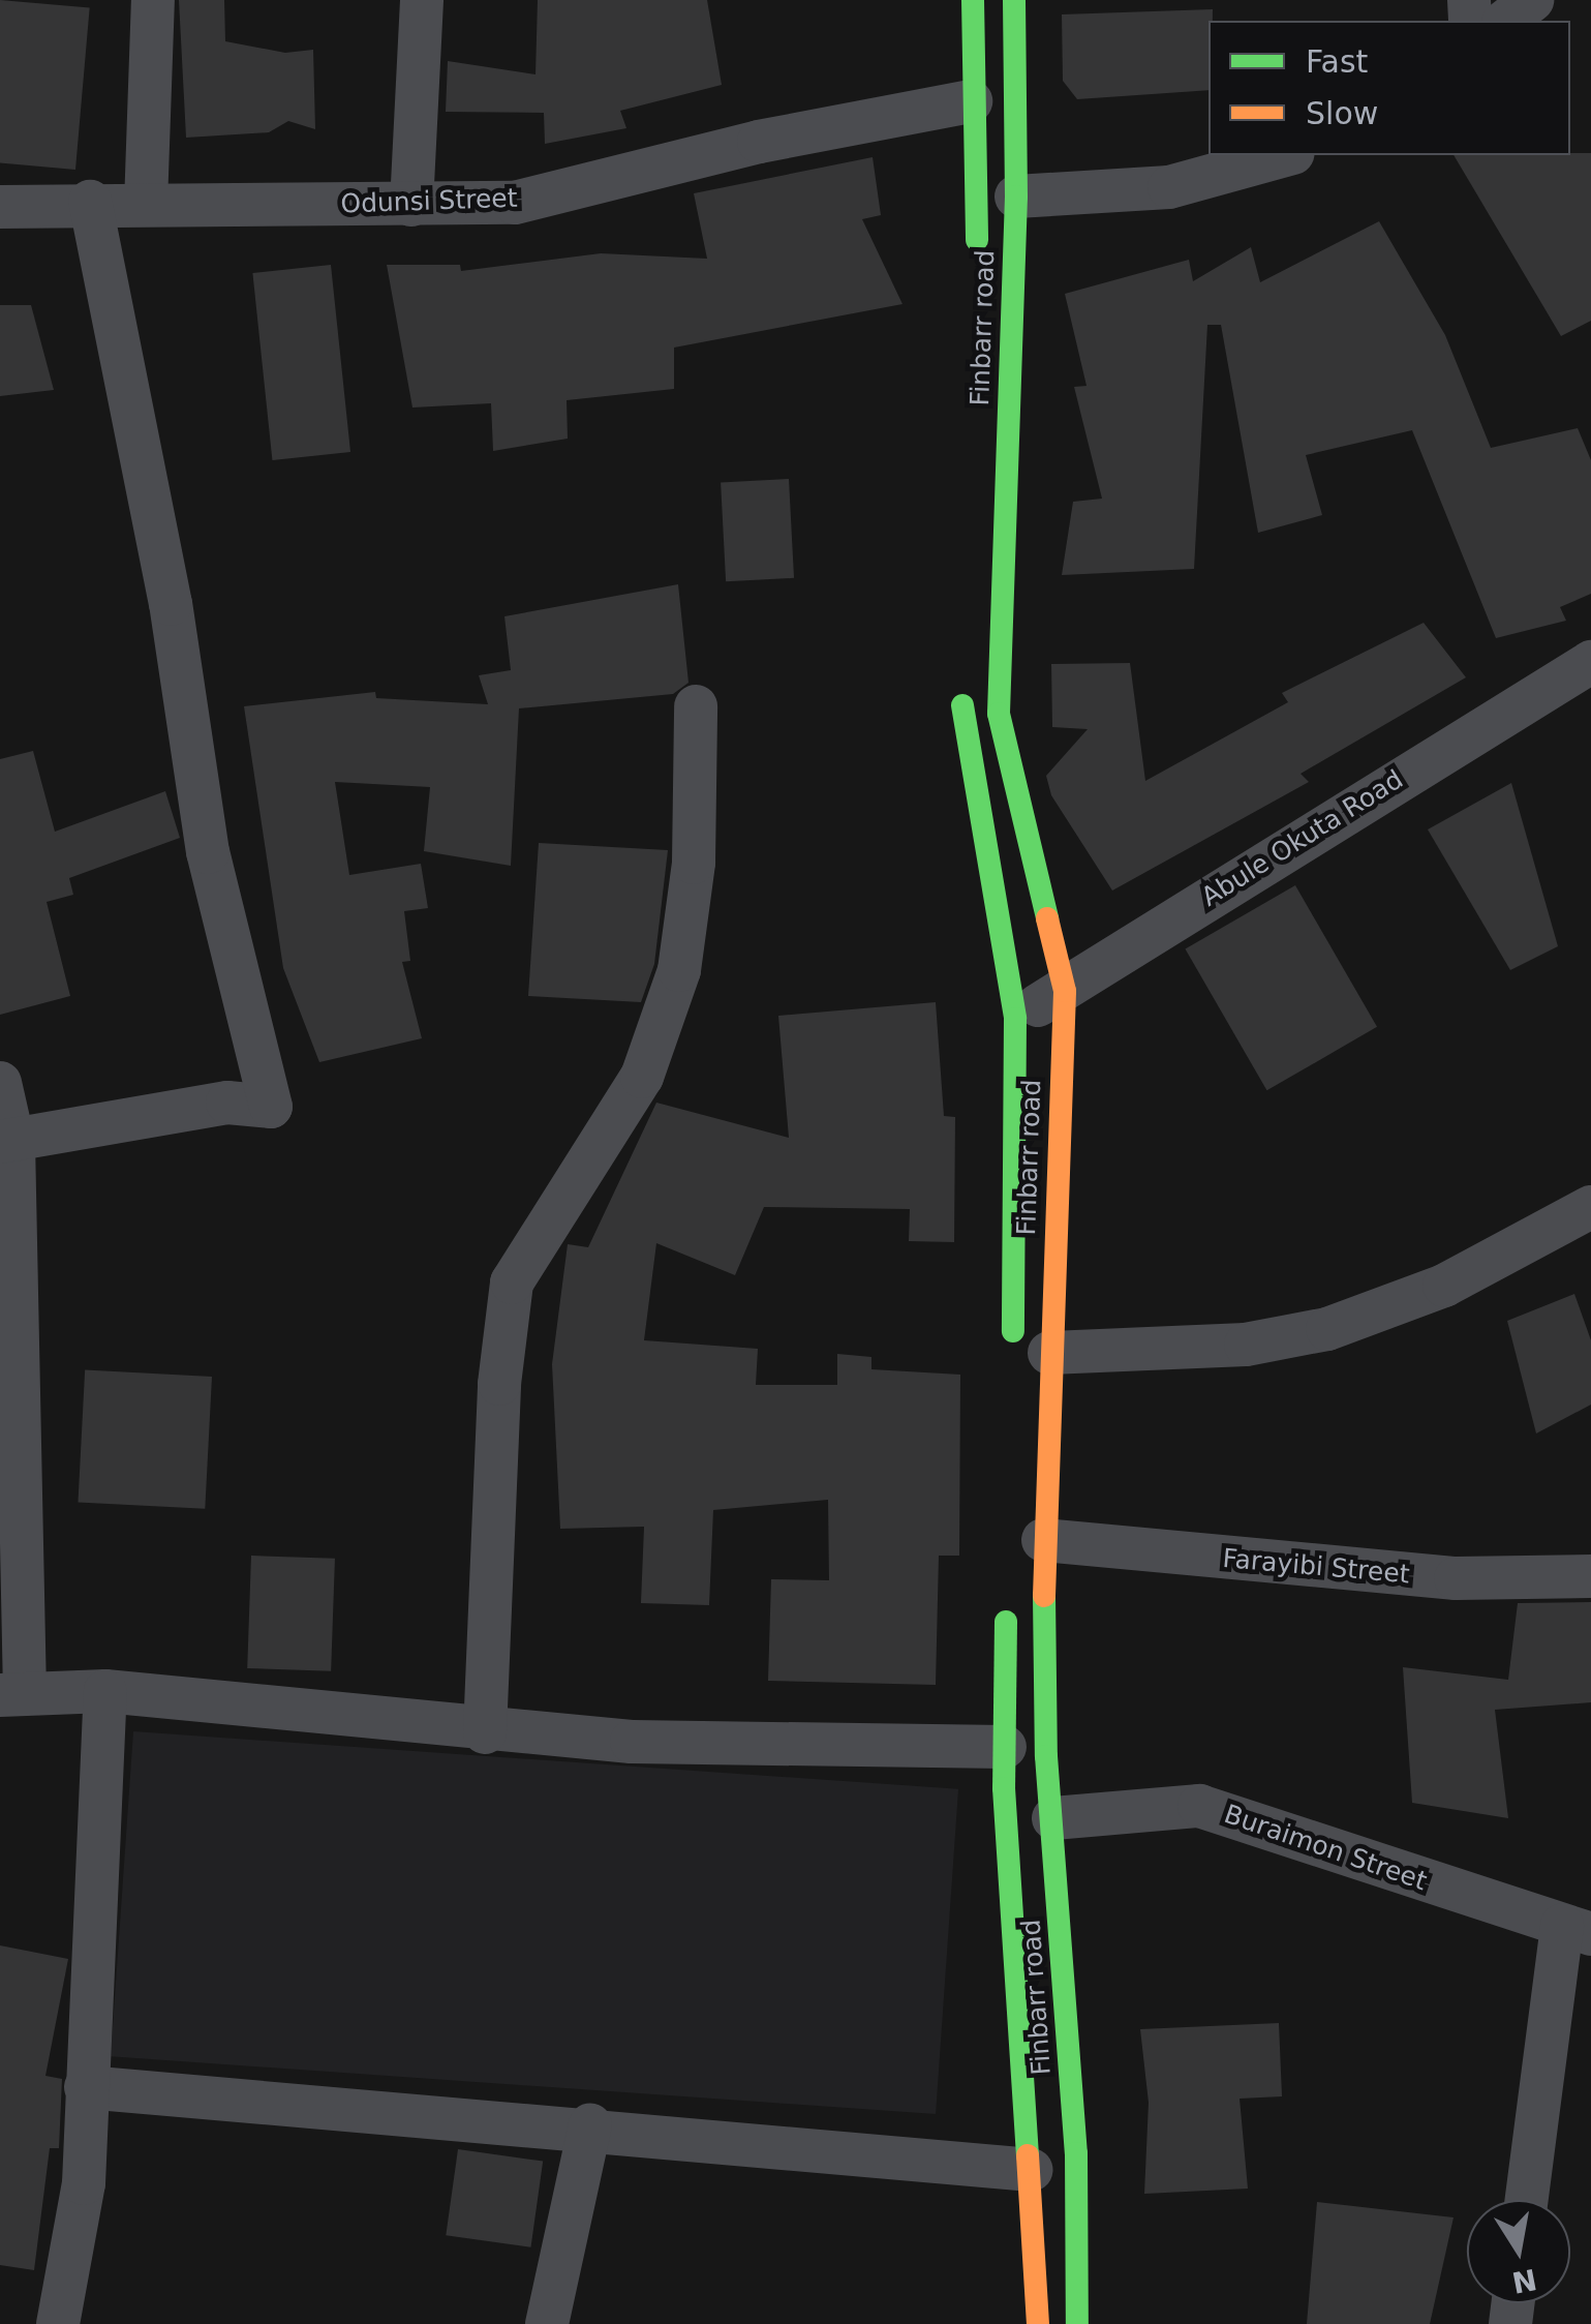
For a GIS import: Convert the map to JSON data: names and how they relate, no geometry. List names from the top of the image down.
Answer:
{
  "streets": {
    "main road": ["Finbarr road"],
    "street": [
      "Odunsi Street",
      "Abule Okuta Road",
      "Farayibi Street",
      "Buraimon Street"
    ]
  },
  "crossings": [
    ["Odunsi Street", "Finbarr road"],
    ["Finbarr road", "Abule Okuta Road"],
    ["Finbarr road", "Farayibi Street"],
    ["Finbarr road", "Buraimon Street"]
  ],
  "legend": ["Fast", "Slow"],
  "north": "bottom"
}
